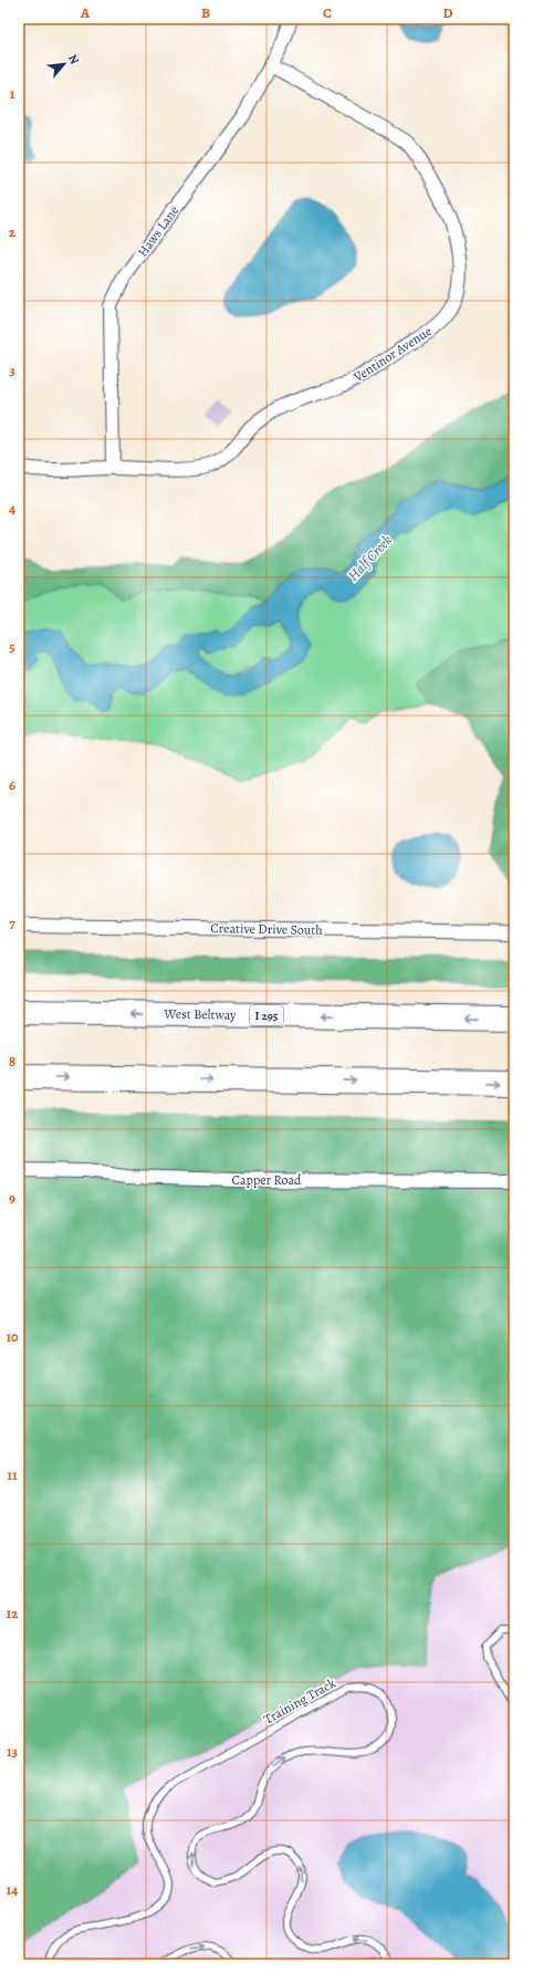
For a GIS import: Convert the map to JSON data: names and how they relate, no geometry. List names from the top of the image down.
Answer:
{
  "streets": {
    "highway": ["West Beltway", "I 295"],
    "street": [
      "Haws Lane",
      "Ventinor Avenue",
      "Creative Drive South",
      "Capper Road"
    ],
    "lane": ["Training Track"]
  },
  "crossings": [
    ["Haws Lane", "Ventinor Avenue"]
  ],
  "water": ["Half Creek"],
  "north": "top right",
  "grid": {
    "columns": [
      "A",
      "B",
      "C",
      "D"
    ],
    "rows": [
      "1",
      "2",
      "3",
      "4",
      "5",
      "6",
      "7",
      "8",
      "9",
      "10",
      "11",
      "12",
      "13",
      "14"
    ]
  }
}
